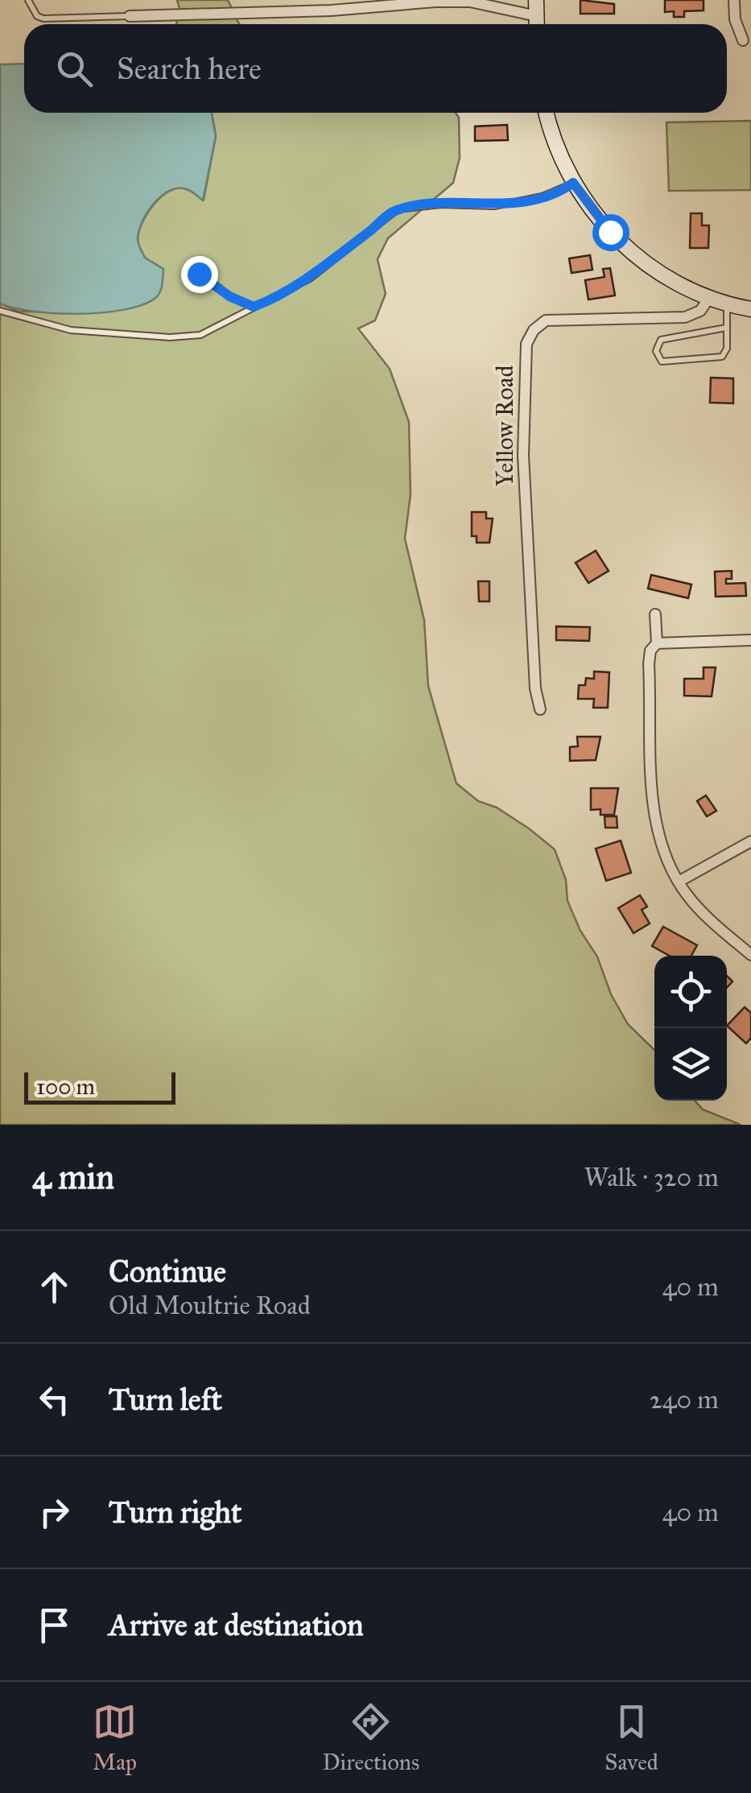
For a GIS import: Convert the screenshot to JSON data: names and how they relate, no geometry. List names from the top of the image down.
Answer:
{
  "streets": {
    "street": ["Yellow Road"]
  },
  "scale_bar": "100 m",
  "page": {
    "search": "Search here",
    "scale": "100 m",
    "heading": ["4 min", "Walk · 320 m"],
    "list": [
      ["Continue", "Old Moultrie Road", "40 m"],
      ["Turn left", "240 m"],
      ["Turn right", "40 m"],
      "Arrive at destination"
    ],
    "nav": ["Map", "Directions", "Saved"]
  }
}
